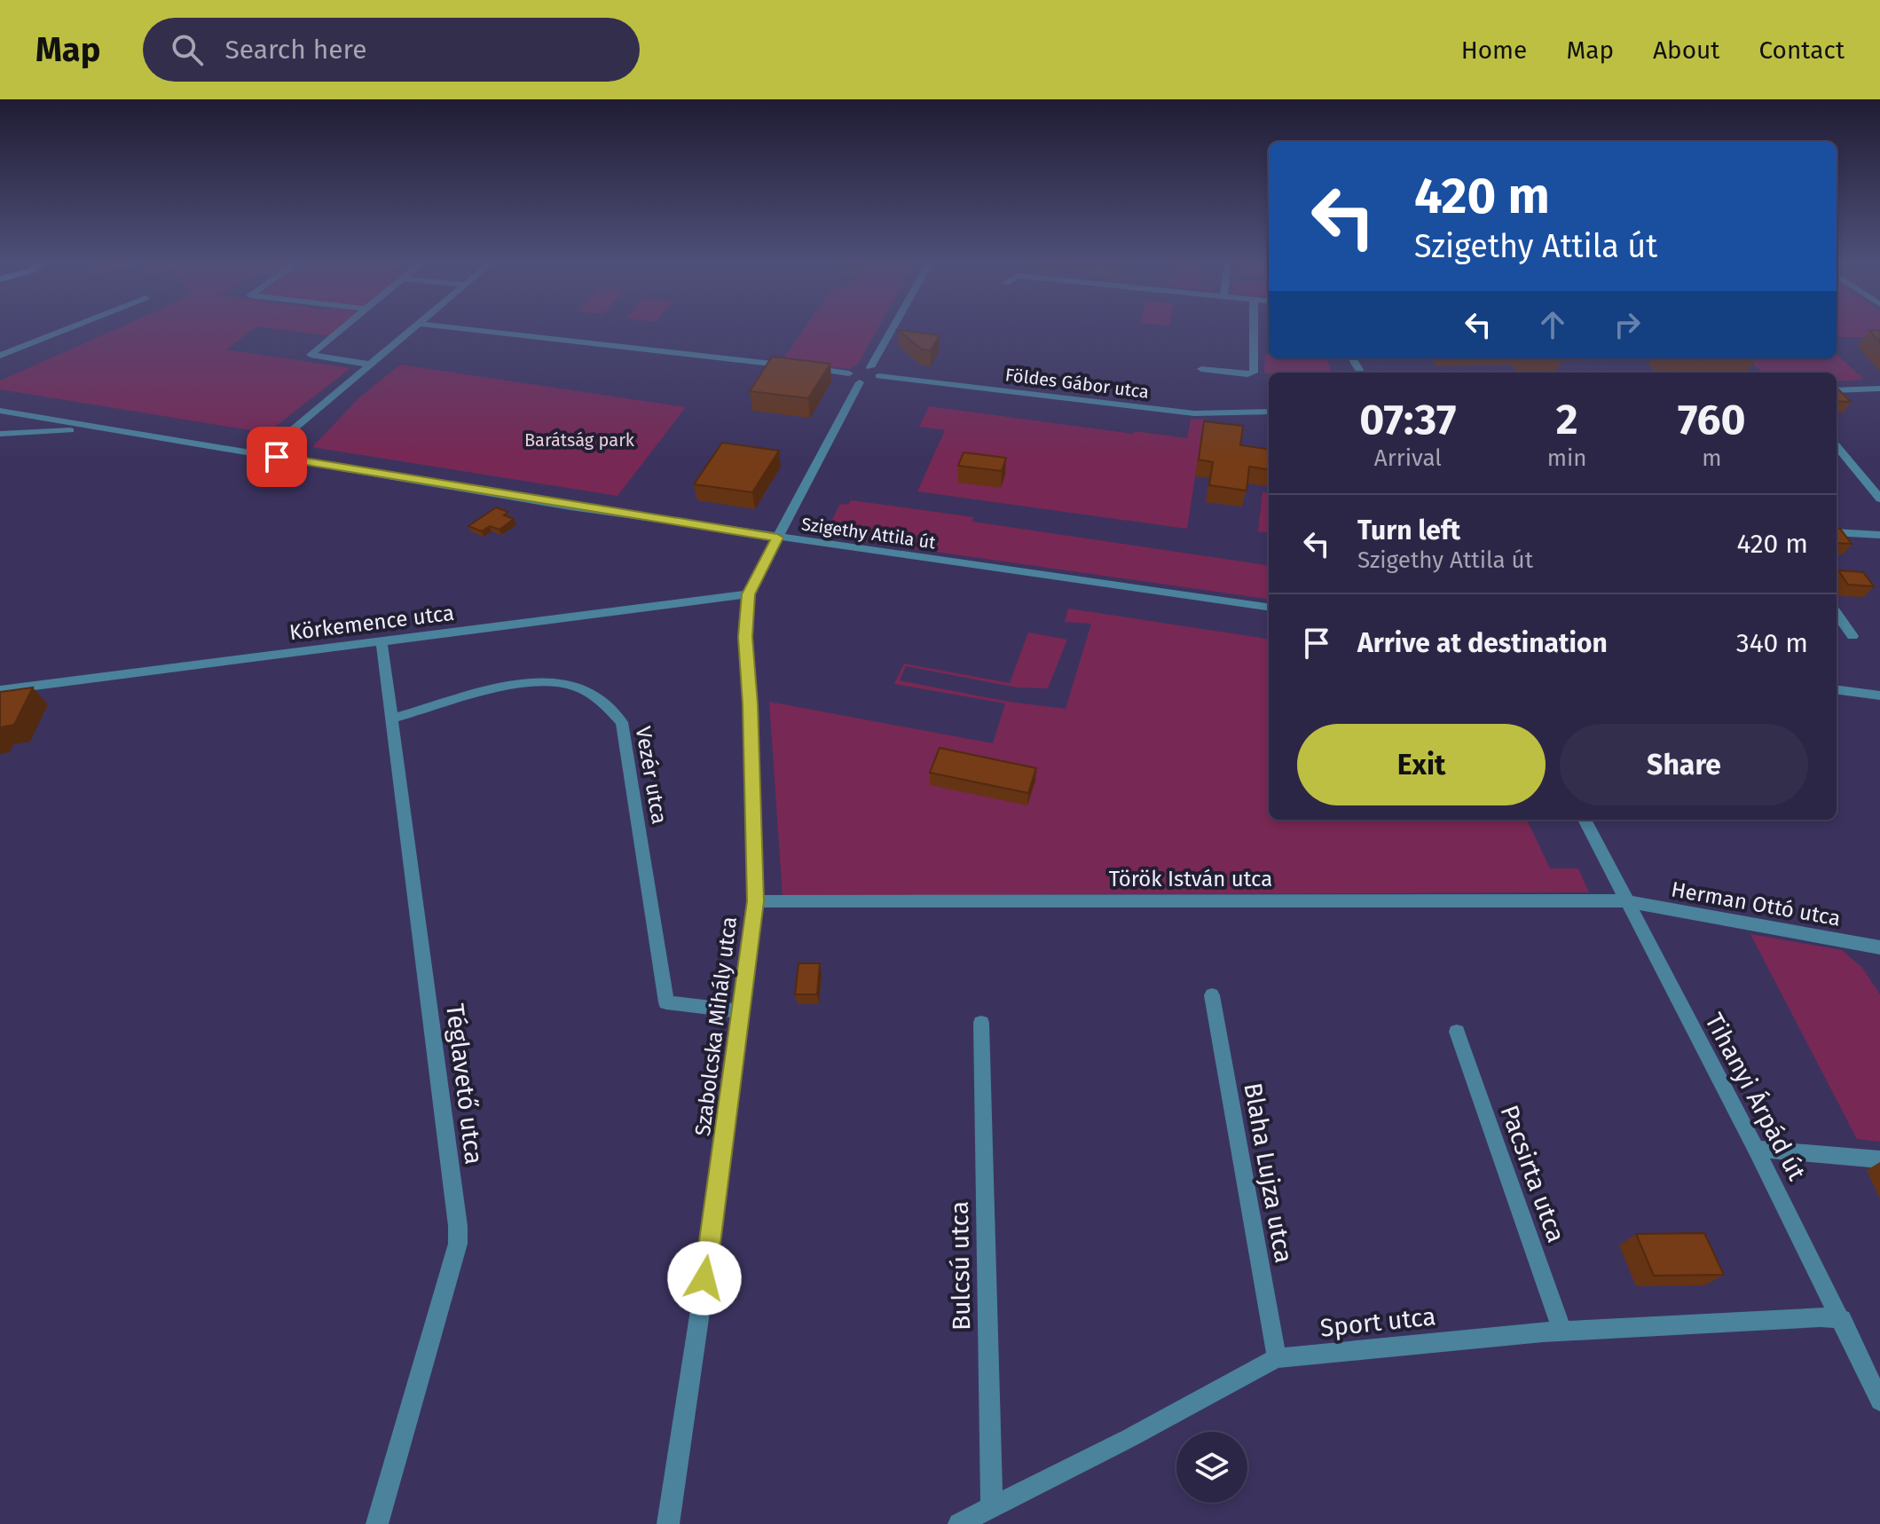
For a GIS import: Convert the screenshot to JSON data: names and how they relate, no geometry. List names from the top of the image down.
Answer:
{
  "streets": {
    "street": [
      "Földes Gábor utca",
      "Szigethy Attila út",
      "Körkemence utca",
      "Vezér utca",
      "Török István utca",
      "Herman Ottó utca",
      "Szabolcska Mihály utca",
      "Téglavető utca",
      "Tihanyi Árpád út",
      "Blaha Lujza utca",
      "Pacsirta utca",
      "Bulcsú utca",
      "Sport utca"
    ]
  },
  "crossings": [
    ["Szigethy Attila út", "Szabolcska Mihály utca"],
    ["Körkemence utca", "Szabolcska Mihály utca"],
    ["Körkemence utca", "Téglavető utca"],
    ["Vezér utca", "Szabolcska Mihály utca"],
    ["Vezér utca", "Téglavető utca"],
    ["Török István utca", "Herman Ottó utca"],
    ["Török István utca", "Szabolcska Mihály utca"],
    ["Török István utca", "Tihanyi Árpád út"],
    ["Herman Ottó utca", "Tihanyi Árpád út"],
    ["Tihanyi Árpád út", "Sport utca"],
    ["Blaha Lujza utca", "Sport utca"],
    ["Pacsirta utca", "Sport utca"],
    ["Bulcsú utca", "Sport utca"]
  ],
  "parks": ["Barátság park"],
  "page": {
    "header": "Map",
    "search": "Search here",
    "nav": [
      "Home",
      "Map",
      "About",
      "Contact"
    ],
    "turn": ["420 m", "Szigethy Attila út"],
    "eta": [
      "07:37",
      "Arrival",
      "2",
      "min",
      "760",
      "m"
    ],
    "list": [
      {
        "name": "Turn left",
        "note": "Szigethy Attila út",
        "value": "420 m"
      },
      {
        "name": "Arrive at destination",
        "value": "340 m"
      }
    ],
    "buttons": ["Exit", "Share"]
  }
}
